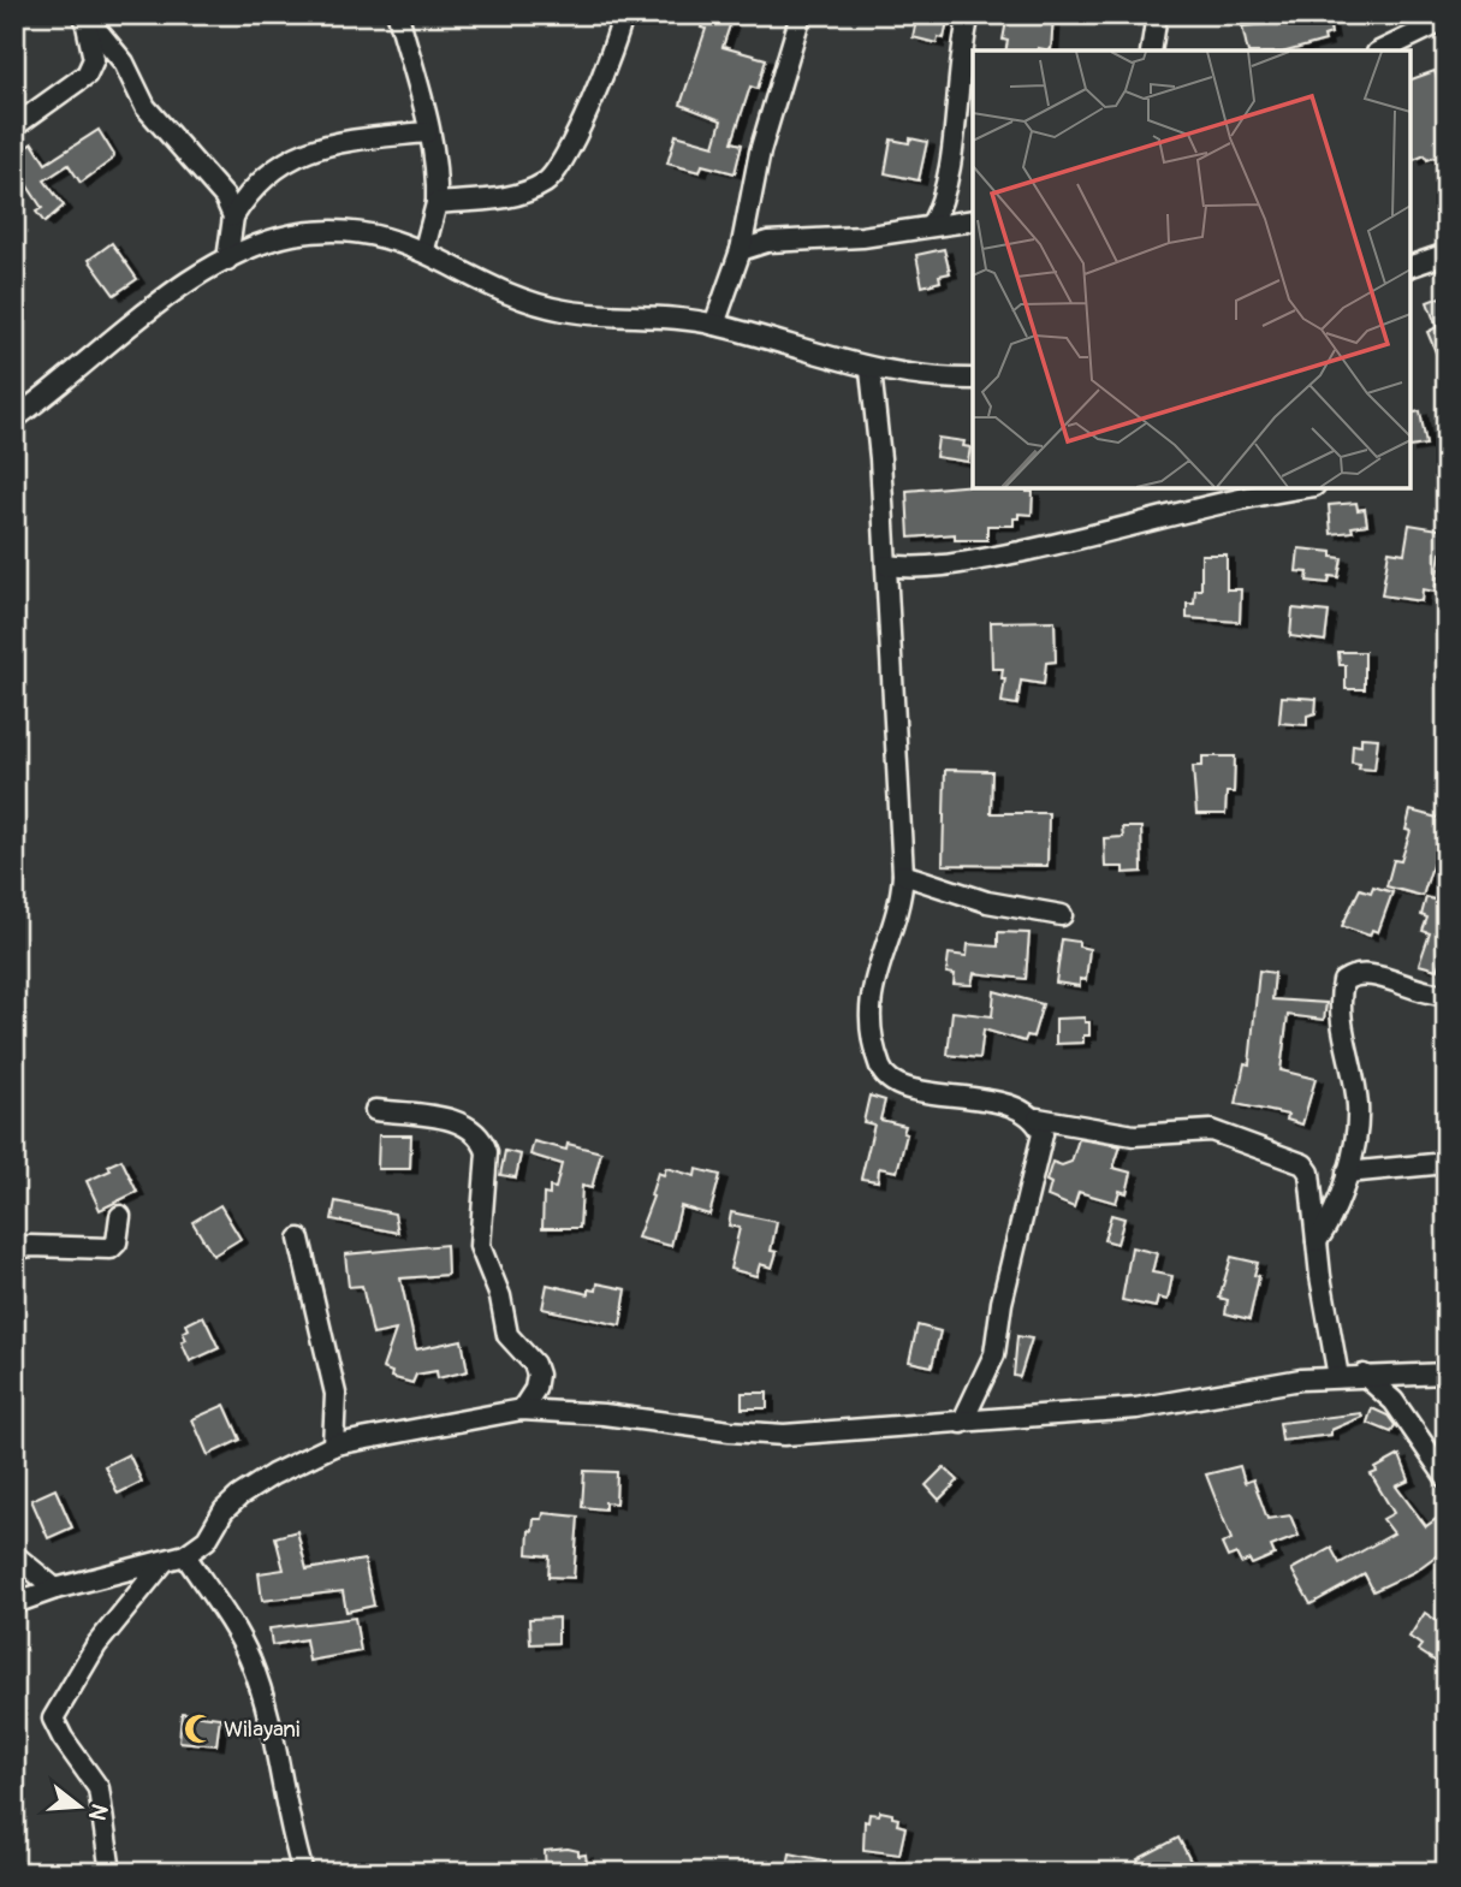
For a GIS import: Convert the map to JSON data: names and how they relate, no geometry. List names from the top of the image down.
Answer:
{
  "places": {
    "mosque": ["Wilayani"]
  },
  "north": "right"
}
